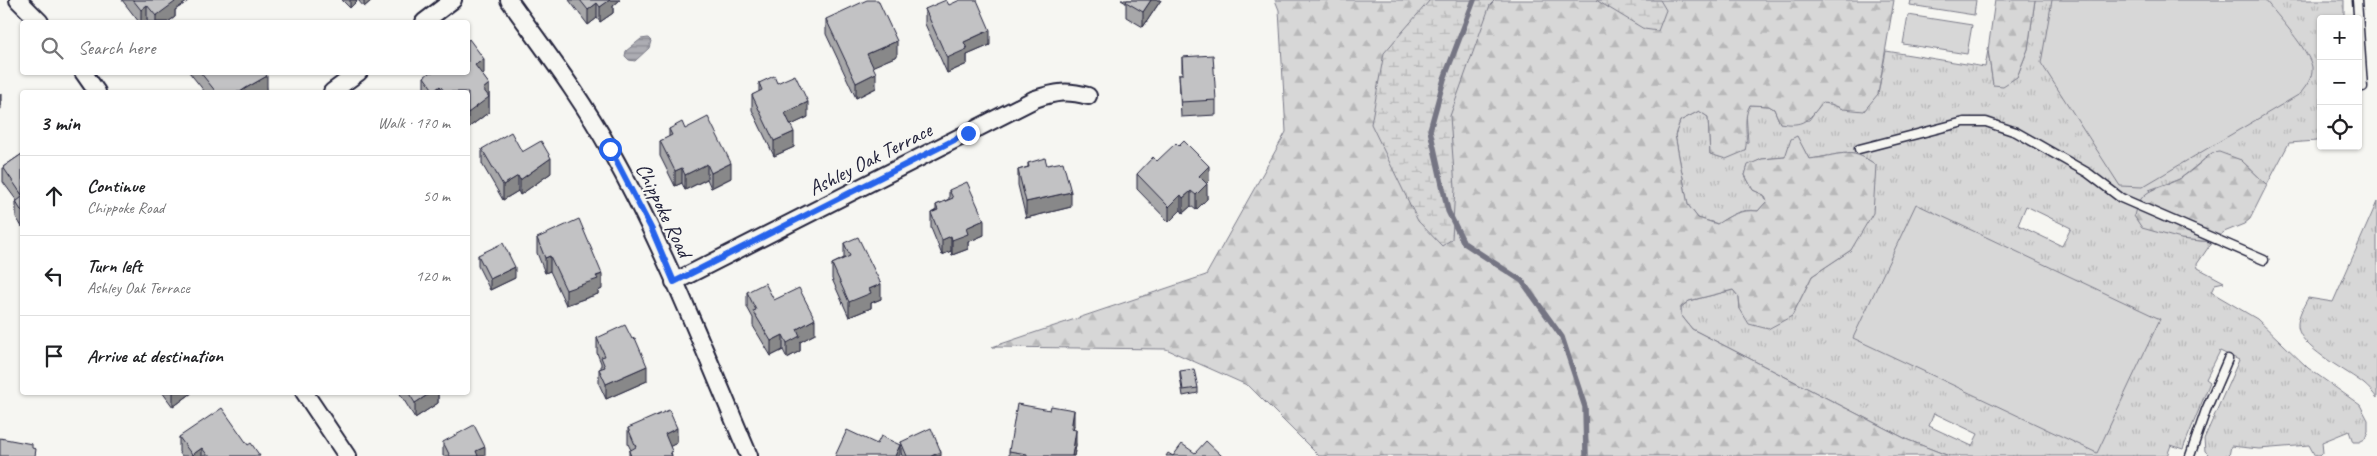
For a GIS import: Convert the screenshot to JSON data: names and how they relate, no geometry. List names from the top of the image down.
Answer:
{
  "streets": {
    "street": ["Ashley Oak Terrace", "Chippoke Road"]
  },
  "crossings": [
    ["Ashley Oak Terrace", "Chippoke Road"]
  ],
  "page": {
    "map_buttons": ["+", "−"],
    "search": "Search here",
    "heading": ["3 min", "Walk · 170 m"],
    "list": [
      ["Continue", "Chippoke Road", "50 m"],
      ["Turn left", "Ashley Oak Terrace", "120 m"],
      "Arrive at destination"
    ]
  }
}
